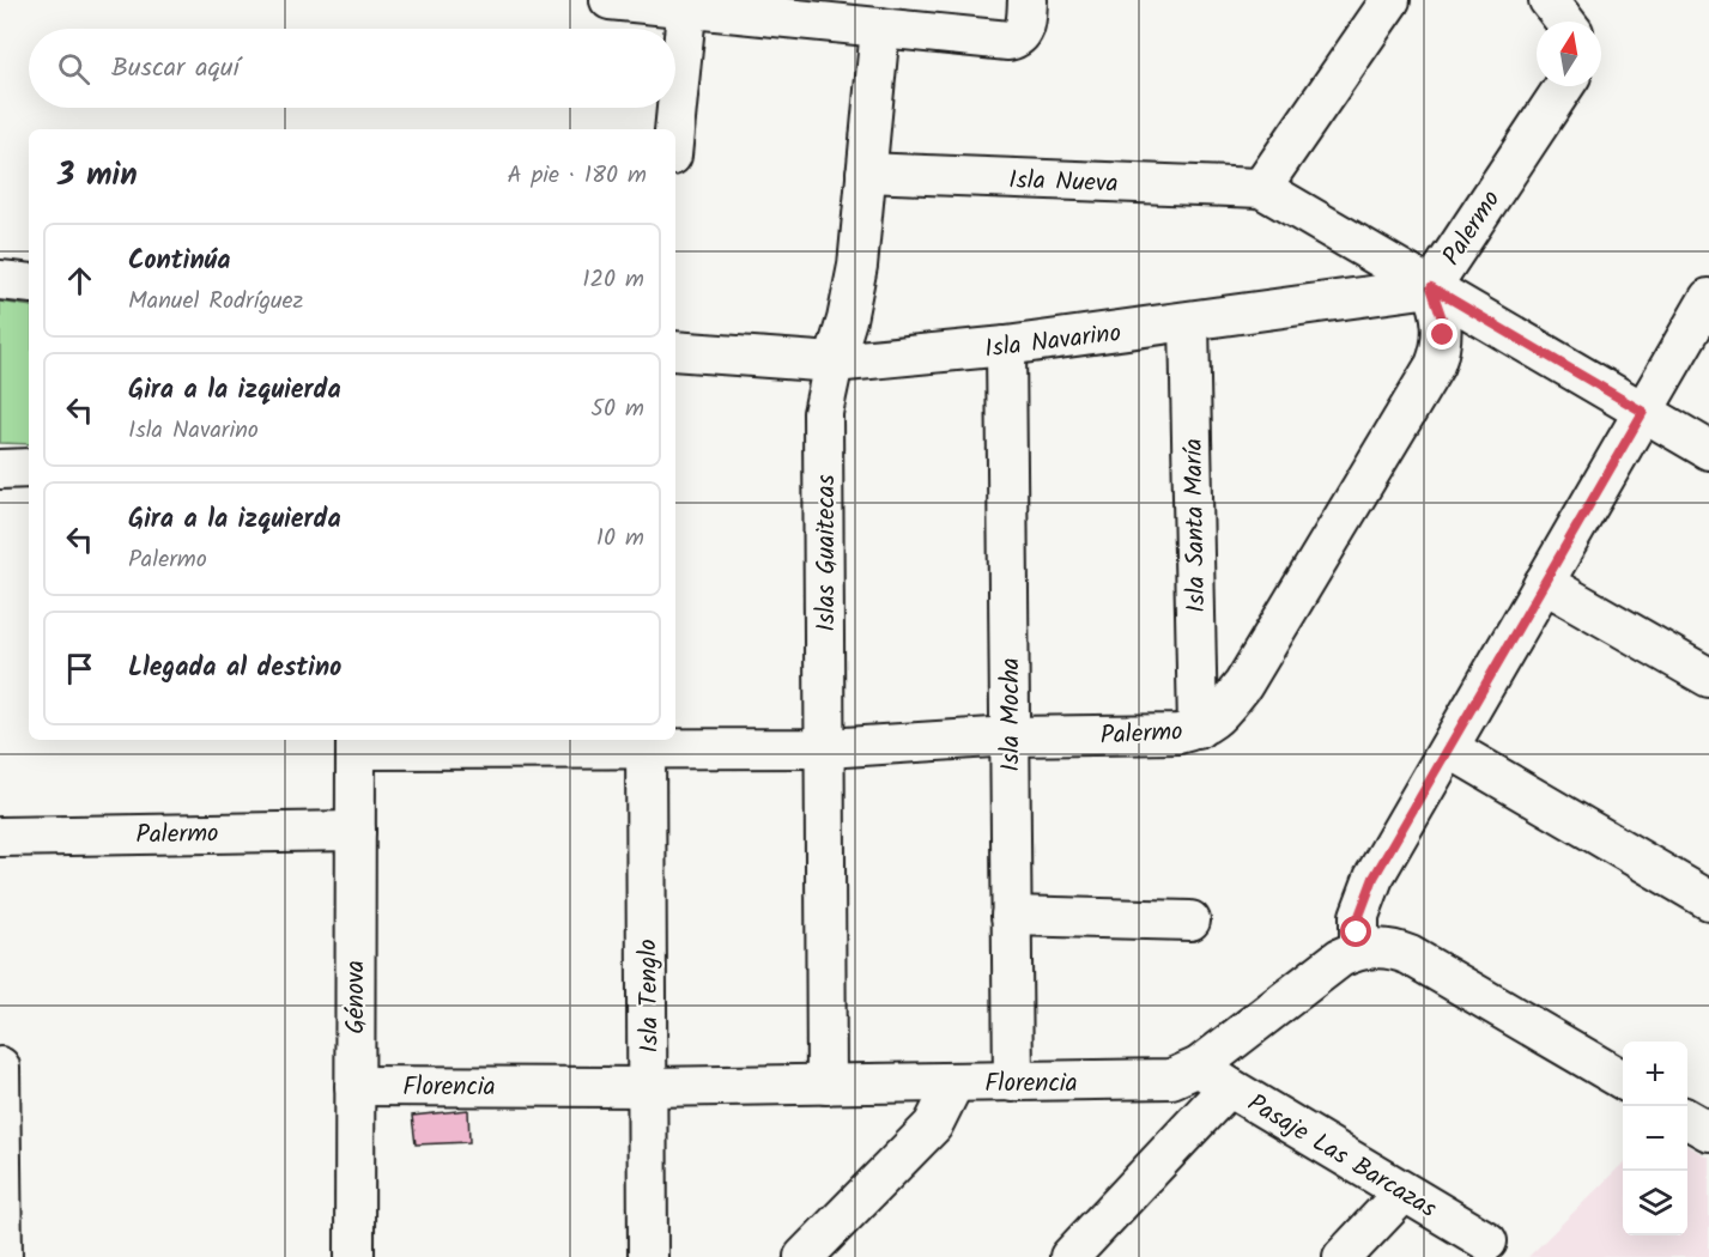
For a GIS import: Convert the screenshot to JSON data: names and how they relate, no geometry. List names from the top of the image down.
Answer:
{
  "streets": {
    "street": [
      "Isla Nueva",
      "Palermo",
      "Isla Navarino",
      "Isla Santa María",
      "Islas Guaitecas",
      "Isla Mocha",
      "Isla Tenglo",
      "Génova",
      "Florencia",
      "Pasaje Las Barcazas"
    ]
  },
  "crossings": [
    ["Isla Nueva", "Islas Guaitecas"],
    ["Palermo", "Isla Navarino"],
    ["Palermo", "Isla Santa María"],
    ["Palermo", "Islas Guaitecas"],
    ["Palermo", "Isla Mocha"],
    ["Palermo", "Isla Tenglo"],
    ["Palermo", "Génova"],
    ["Isla Navarino", "Isla Santa María"],
    ["Isla Navarino", "Islas Guaitecas"],
    ["Isla Navarino", "Isla Mocha"],
    ["Islas Guaitecas", "Florencia"],
    ["Isla Mocha", "Florencia"],
    ["Isla Tenglo", "Florencia"],
    ["Génova", "Florencia"],
    ["Florencia", "Pasaje Las Barcazas"]
  ],
  "north": "top",
  "page": {
    "search": "Buscar aquí",
    "heading": ["3 min", "A pie · 180 m"],
    "list": [
      ["Continúa", "Manuel Rodríguez", "120 m"],
      ["Gira a la izquierda", "Isla Navarino", "50 m"],
      ["Gira a la izquierda", "Palermo", "10 m"],
      "Llegada al destino"
    ],
    "map_buttons": ["+", "−"]
  }
}
